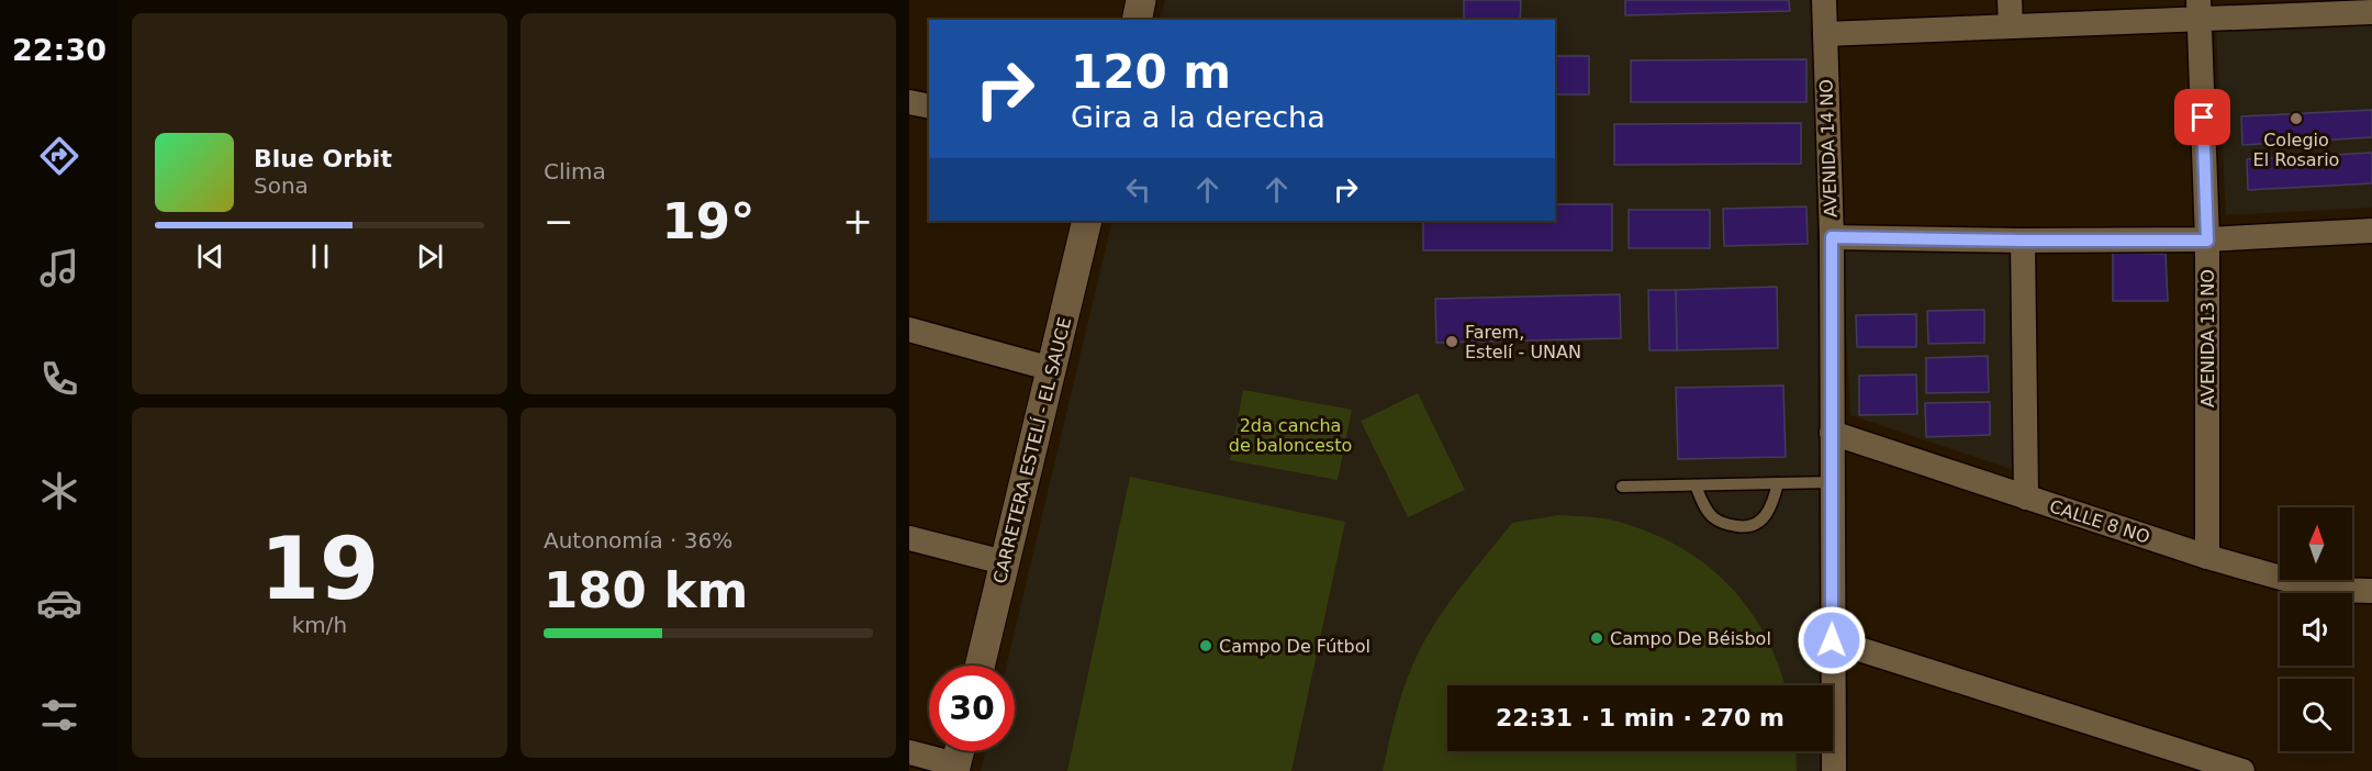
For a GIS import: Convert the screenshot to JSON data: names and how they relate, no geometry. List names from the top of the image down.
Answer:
{
  "streets": {
    "street": [
      "AVENIDA 14 NO",
      "AVENIDA 13 NO",
      "CARRETERA ESTELÍ - EL SAUCE",
      "CALLE 8 NO"
    ]
  },
  "crossings": [
    ["AVENIDA 14 NO", "CALLE 8 NO"],
    ["AVENIDA 13 NO", "CALLE 8 NO"]
  ],
  "parks": ["2da cancha de baloncesto"],
  "places": [
    "Colegio El Rosario",
    "Farem, Estelí - UNAN",
    "Campo De Béisbol",
    "Campo De Fútbol"
  ],
  "north": "top",
  "page": {
    "tabs": "22:30",
    "tile": [
      "Clima",
      ["19", "km/h"],
      ["Autonomía · 36%", "180 km"]
    ],
    "turn": ["120 m", "Gira a la derecha"],
    "song": ["Blue Orbit", "Sona"],
    "heat": ["−", "19°", "+"],
    "limit": "30",
    "trip": "22:31 · 1 min · 270 m"
  }
}
